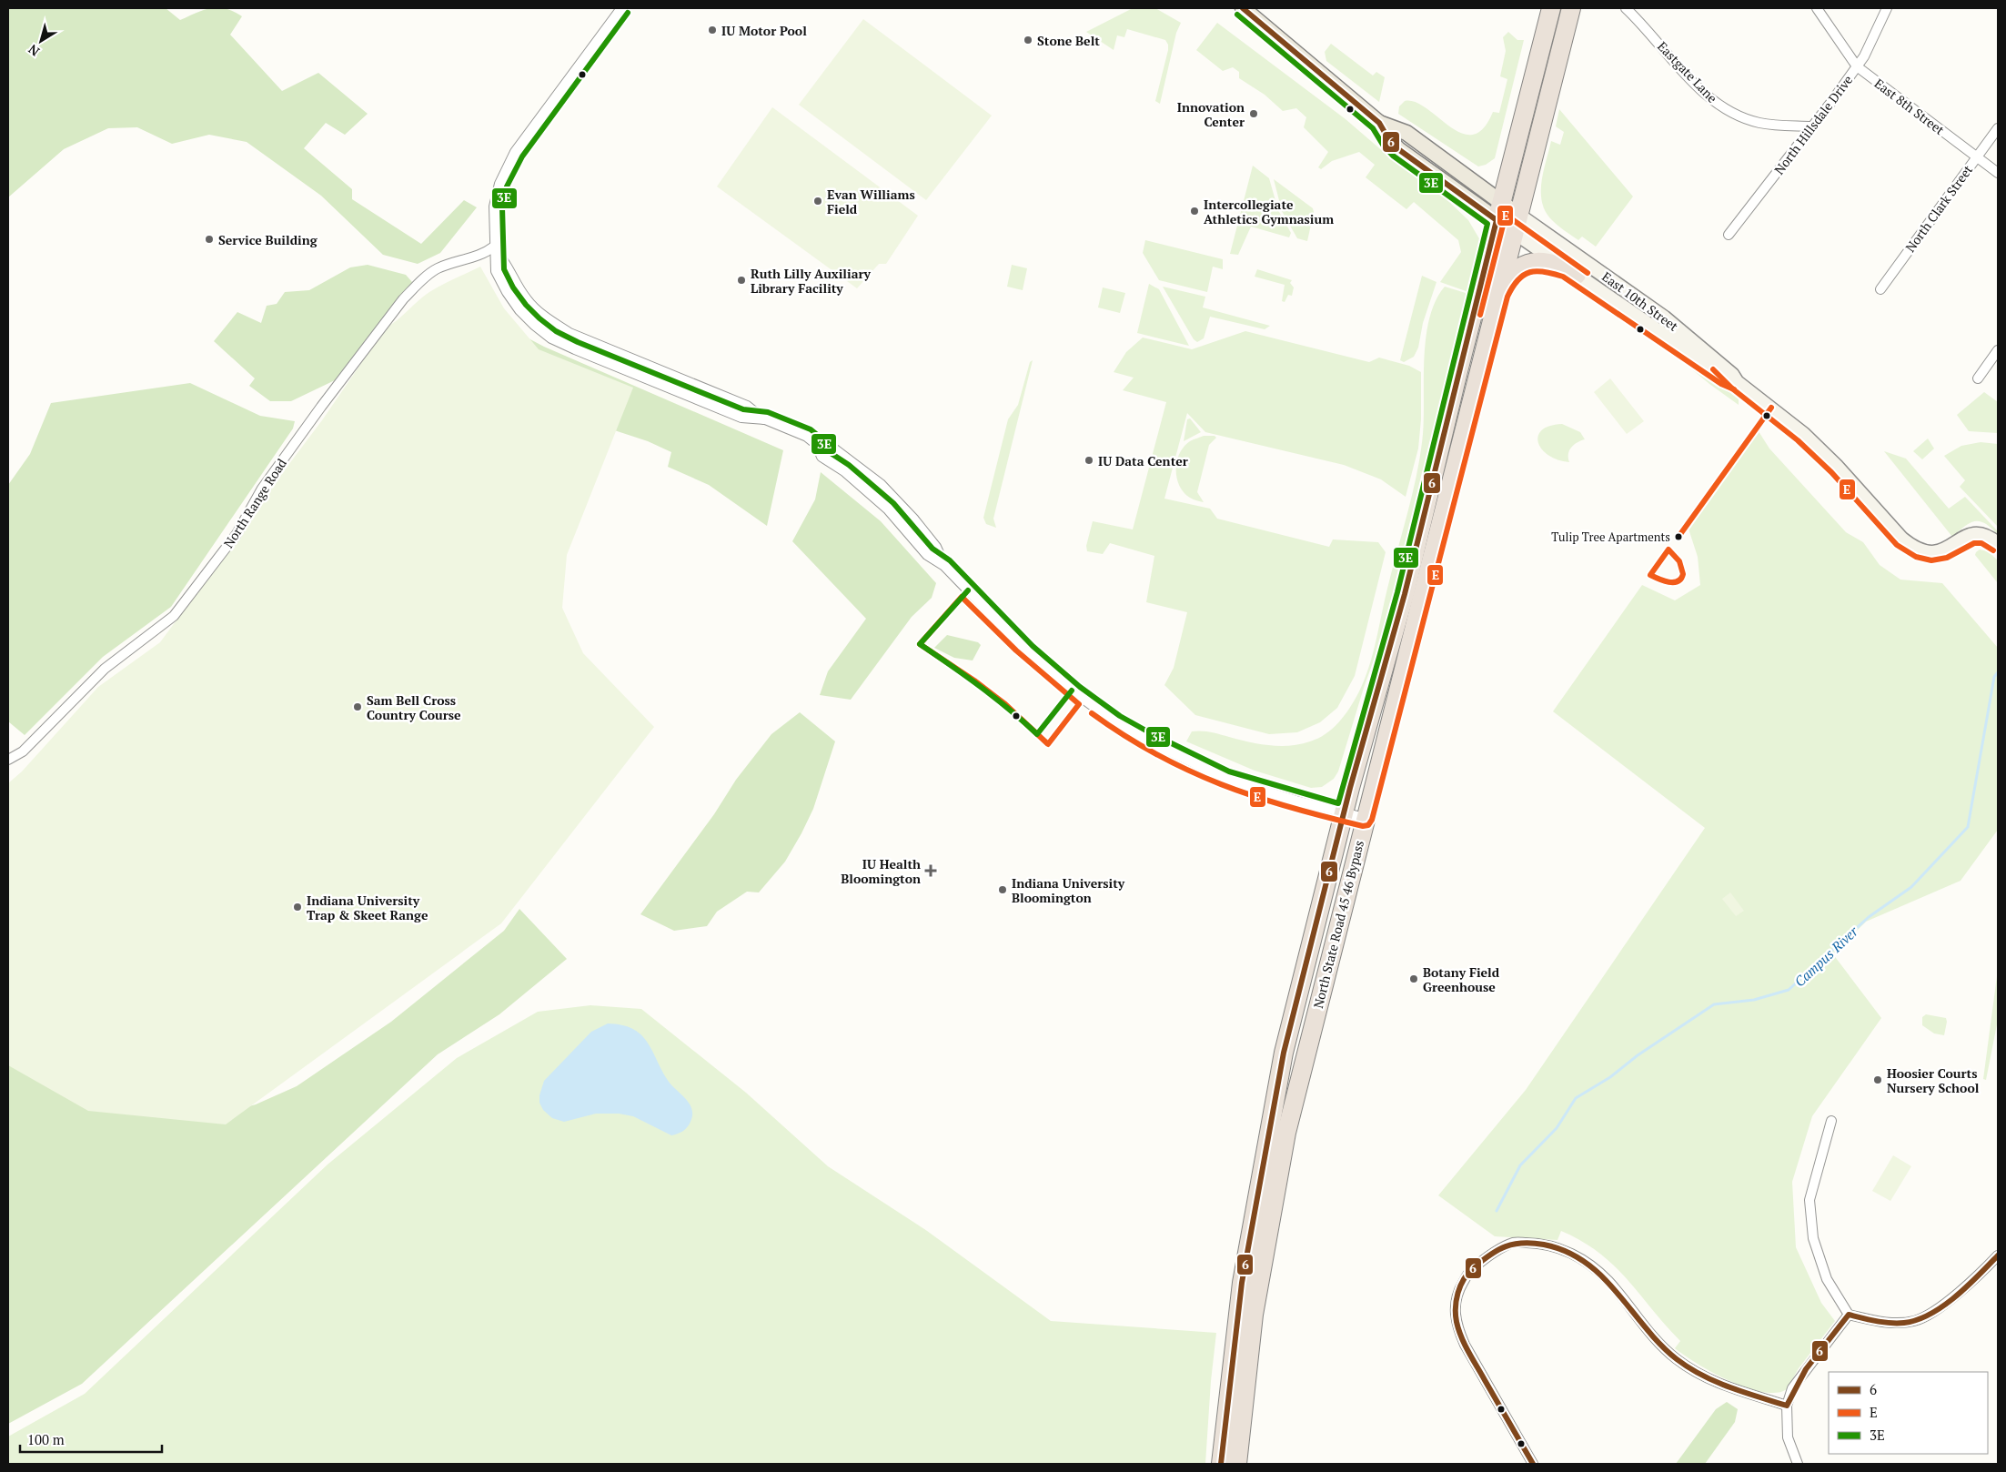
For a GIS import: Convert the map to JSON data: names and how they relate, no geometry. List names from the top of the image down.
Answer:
{
  "streets": {
    "highway": ["North State Road 45 46 Bypass"],
    "main road": ["East 10th Street"],
    "street": [
      "Eastgate Lane",
      "East 8th Street",
      "North Hillsdale Drive",
      "North Clark Street",
      "North Range Road"
    ]
  },
  "crossings": [
    ["Eastgate Lane", "North Hillsdale Drive"],
    ["East 8th Street", "North Hillsdale Drive"],
    ["East 8th Street", "North Clark Street"],
    ["East 10th Street", "North State Road 45 46 Bypass"]
  ],
  "water": ["Campus River"],
  "places": {
    "other": [
      "IU Motor Pool",
      "Stone Belt",
      "Innovation Center",
      "Evan Williams Field",
      "Intercollegiate Athletics Gymnasium",
      "Service Building",
      "Ruth Lilly Auxiliary Library Facility",
      "IU Data Center",
      "Tulip Tree Apartments",
      "Sam Bell Cross Country Course",
      "Indiana University Bloomington",
      "Indiana University Trap & Skeet Range",
      "Botany Field Greenhouse",
      "Hoosier Courts Nursery School"
    ],
    "health": ["IU Health Bloomington"]
  },
  "lines": ["transit line 6", "transit line 3E", "transit line E"],
  "legend": ["6", "E", "3E"],
  "scale_bar": "100 m",
  "north": "bottom left"
}
